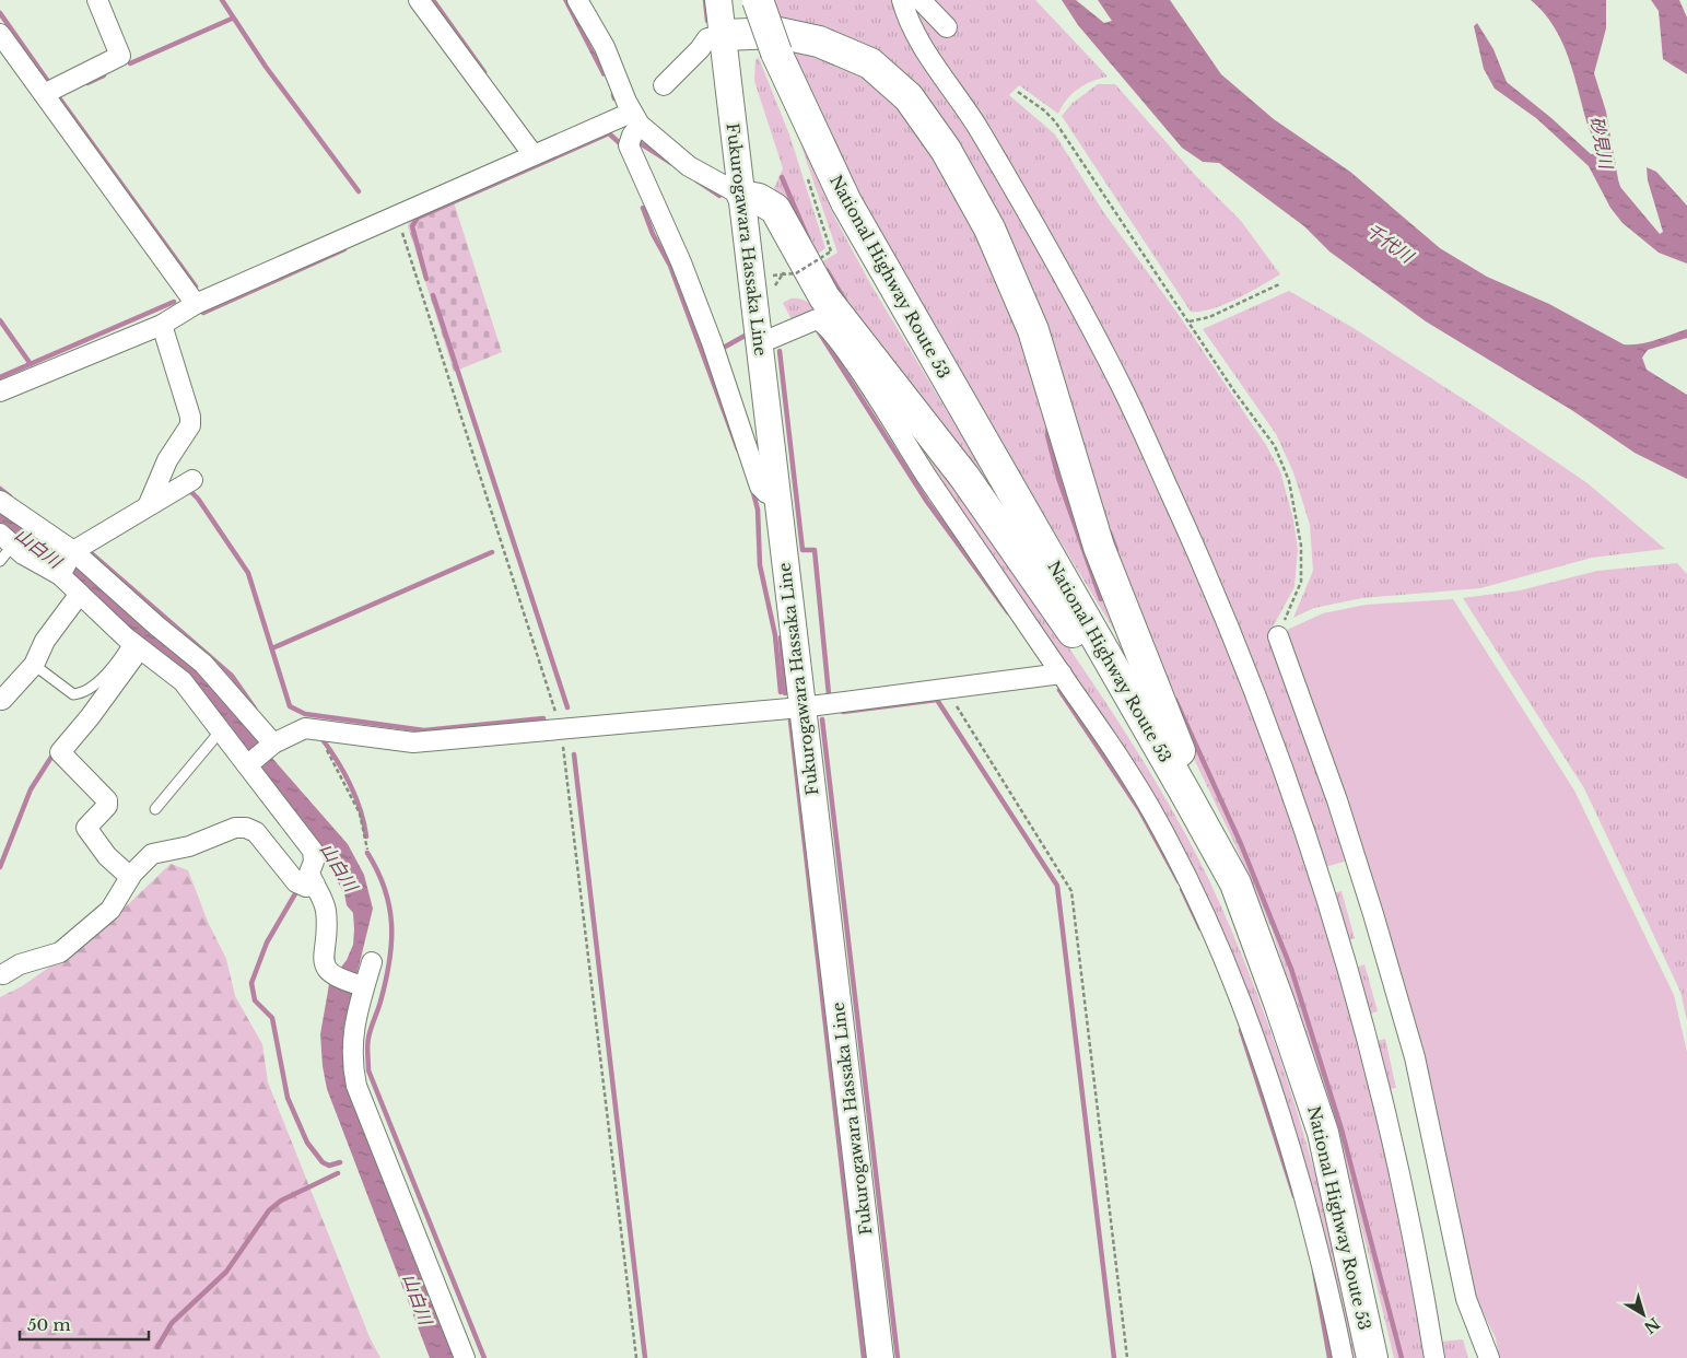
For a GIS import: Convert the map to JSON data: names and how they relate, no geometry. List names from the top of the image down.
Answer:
{
  "streets": {
    "highway": ["National Highway Route 53"],
    "main road": ["Fukurogawara Hassaka Line"]
  },
  "water": ["砂見川", "千代川", "山白川"],
  "scale_bar": "50 m",
  "north": "bottom right"
}
